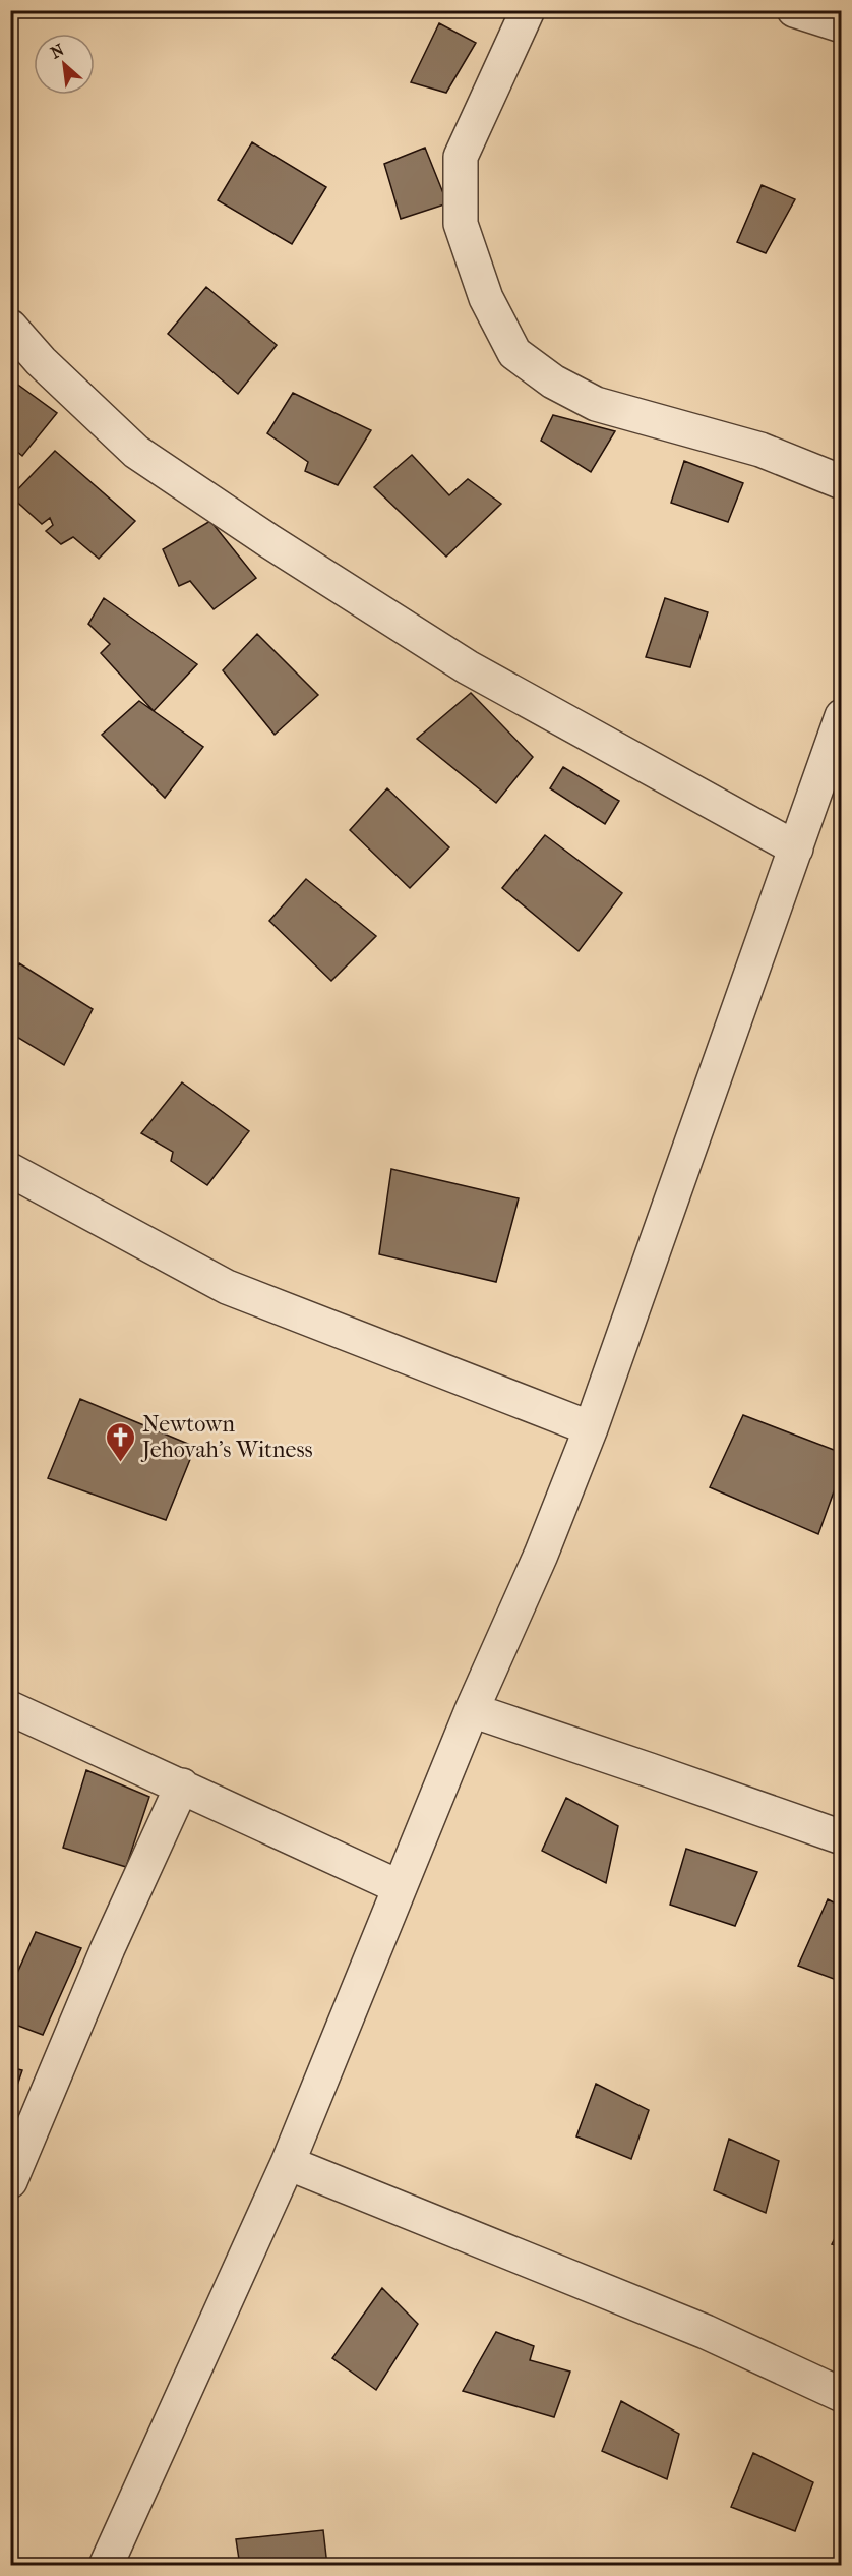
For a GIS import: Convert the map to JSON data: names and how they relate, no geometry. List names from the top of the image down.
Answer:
{
  "places": {
    "church": ["Newtown Jehovah's Witness"]
  },
  "north": "top left"
}
